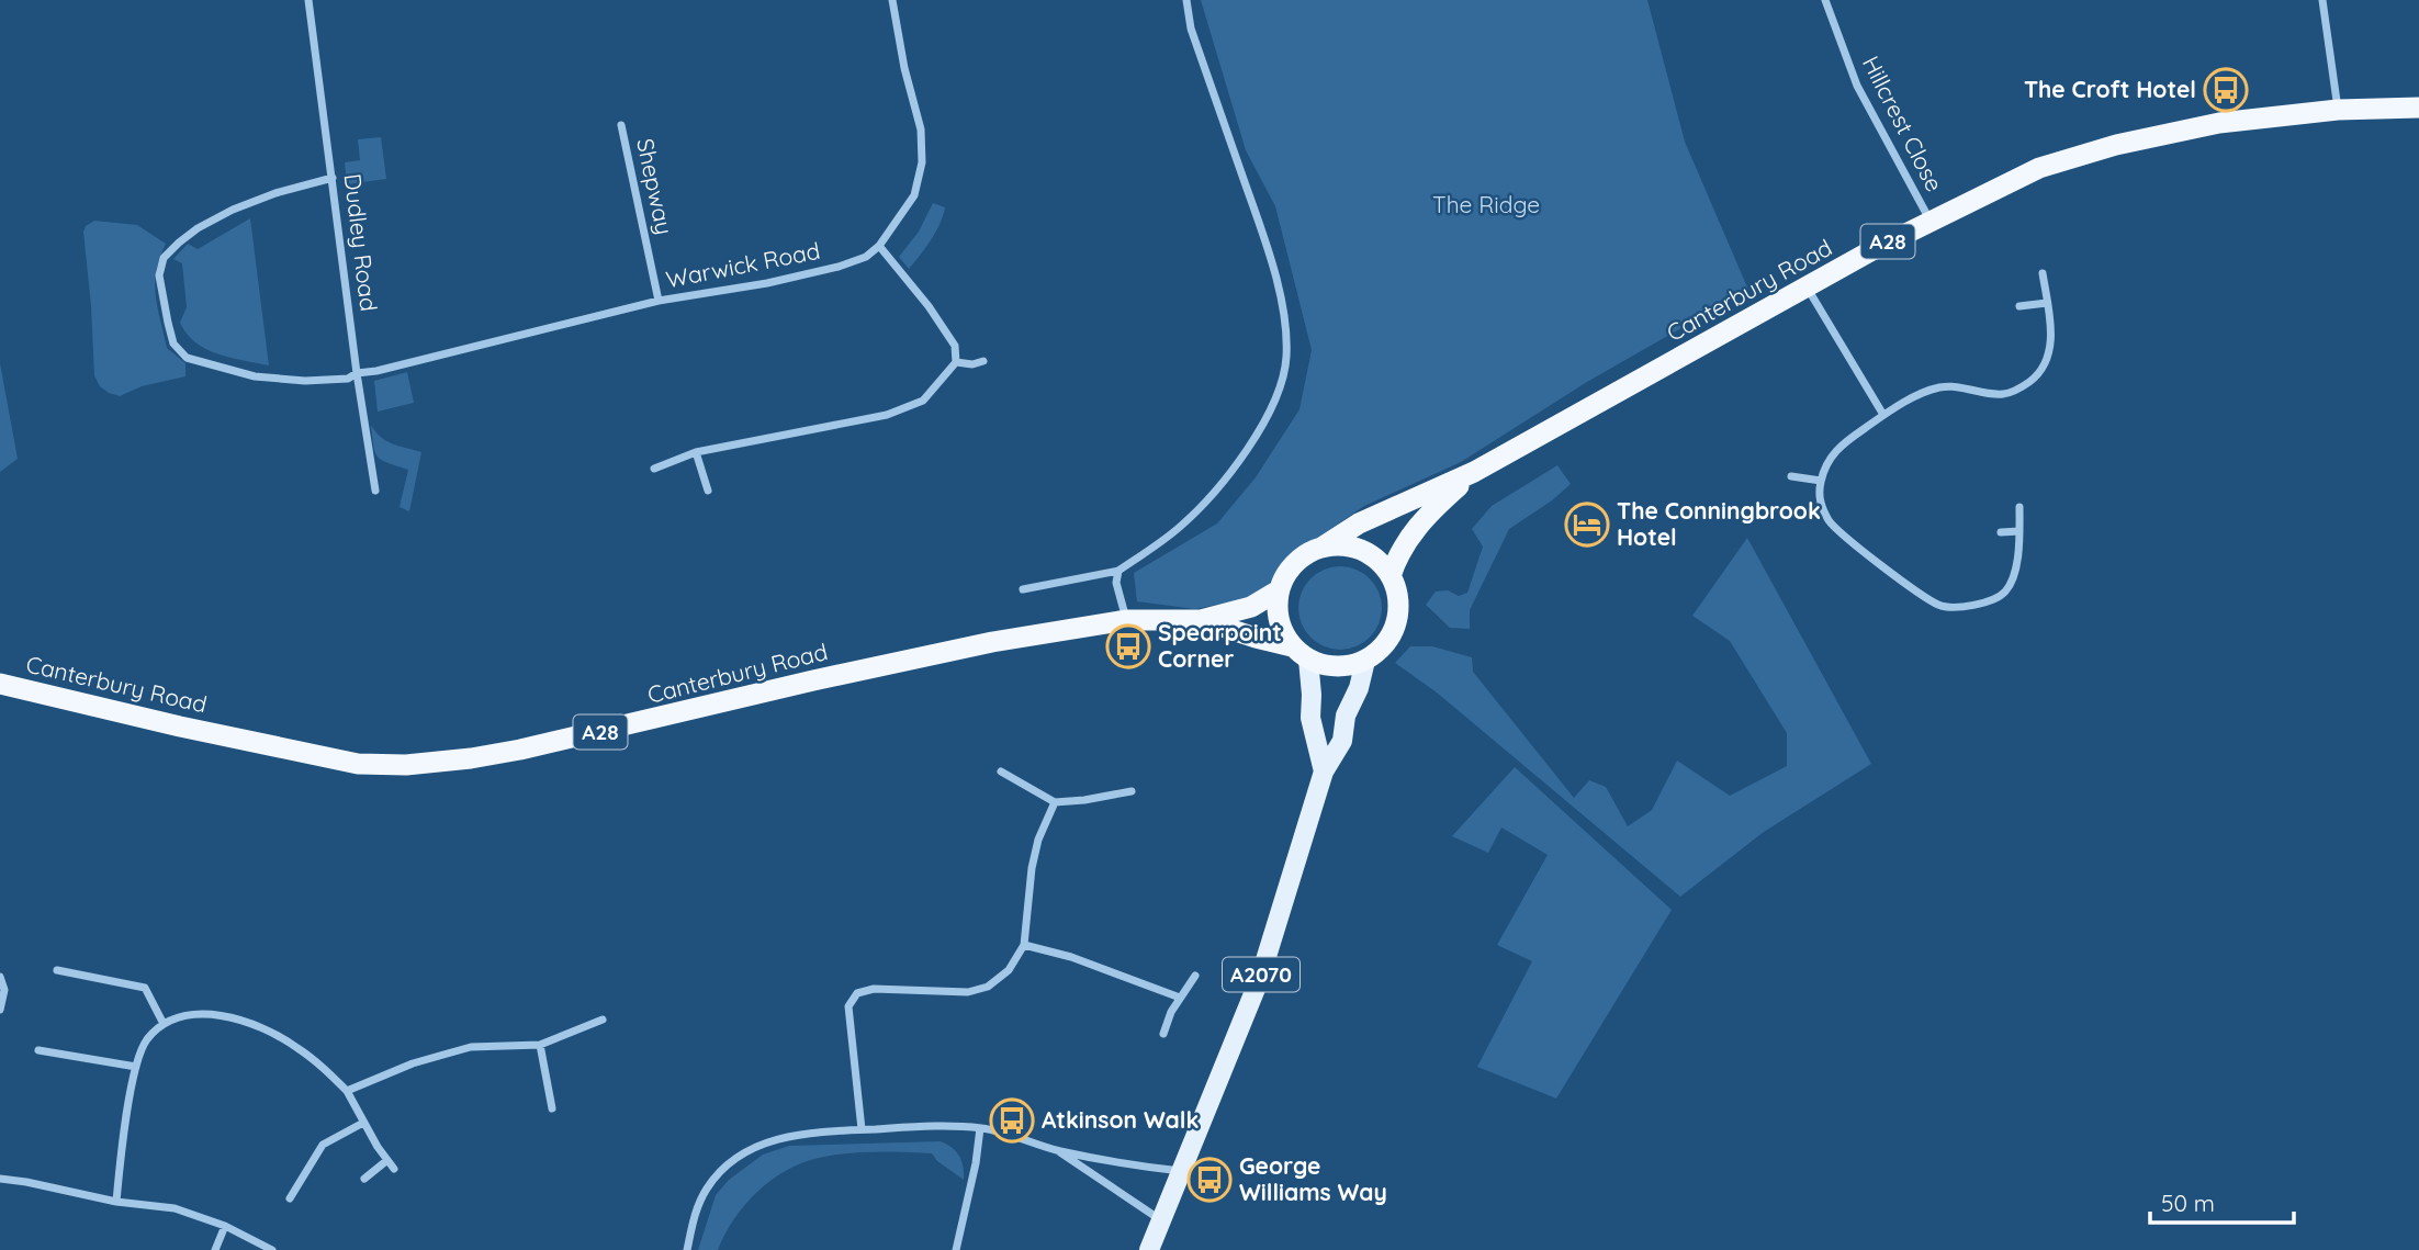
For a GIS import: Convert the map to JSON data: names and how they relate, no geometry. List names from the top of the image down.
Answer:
{
  "streets": {
    "highway": ["A28", "Canterbury Road"],
    "main road": ["A2070"],
    "street": [
      "Hillcrest Close",
      "Shepway",
      "Dudley Road",
      "Warwick Road"
    ]
  },
  "crossings": [
    ["Hillcrest Close", "Canterbury Road"],
    ["Shepway", "Warwick Road"],
    ["Dudley Road", "Warwick Road"],
    ["Canterbury Road", "A2070"]
  ],
  "parks": ["The Ridge"],
  "places": {
    "bus stop": [
      "The Croft Hotel",
      "Spearpoint Corner",
      "Atkinson Walk",
      "George Williams Way"
    ],
    "hotel": ["The Conningbrook Hotel"]
  },
  "scale_bar": "50 m"
}
